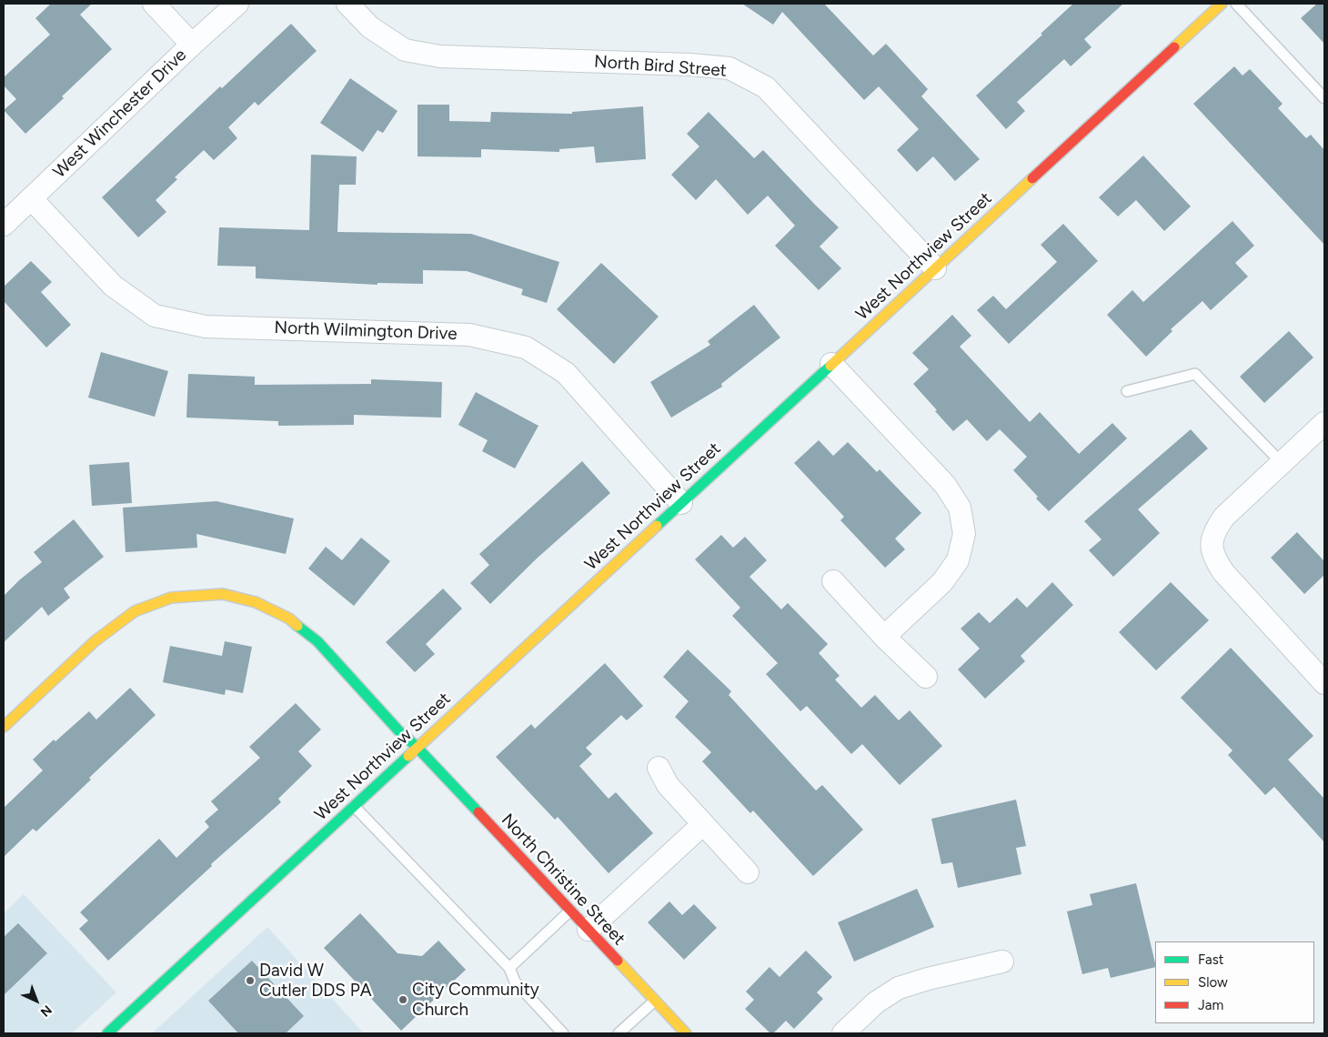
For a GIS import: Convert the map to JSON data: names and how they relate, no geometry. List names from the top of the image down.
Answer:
{
  "streets": {
    "street": [
      "North Bird Street",
      "West Winchester Drive",
      "West Northview Street",
      "North Wilmington Drive",
      "North Christine Street"
    ]
  },
  "crossings": [
    ["North Bird Street", "West Northview Street"],
    ["West Winchester Drive", "North Wilmington Drive"],
    ["West Northview Street", "North Wilmington Drive"],
    ["West Northview Street", "North Christine Street"]
  ],
  "places": ["David W Cutler DDS PA", "City Community Church"],
  "legend": ["Fast", "Slow", "Jam"],
  "north": "bottom right"
}
